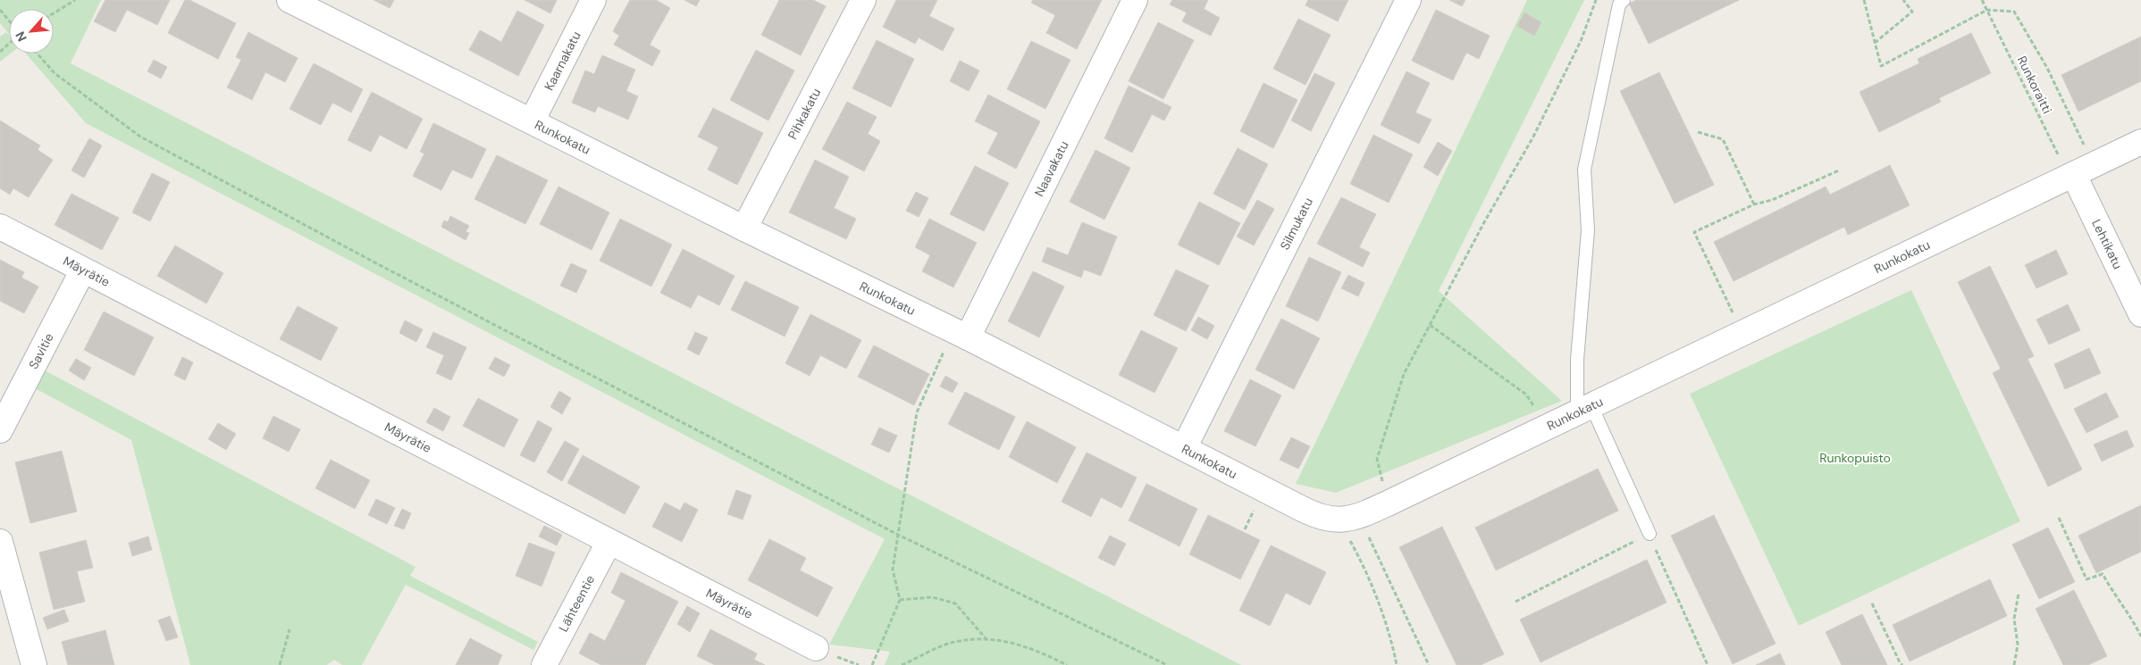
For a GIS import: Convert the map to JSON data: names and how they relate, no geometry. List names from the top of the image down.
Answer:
{
  "streets": {
    "street": [
      "Kaarnakatu",
      "Pihkakatu",
      "Runkokatu",
      "Naavakatu",
      "Silmukatu",
      "Lehtikatu",
      "Mäyrätie",
      "Savitie",
      "Lähteentie"
    ],
    "path": ["Runkoraitti"]
  },
  "crossings": [
    ["Kaarnakatu", "Runkokatu"],
    ["Runkoraitti", "Runkokatu"],
    ["Runkoraitti", "Lehtikatu"],
    ["Pihkakatu", "Runkokatu"],
    ["Runkokatu", "Naavakatu"],
    ["Runkokatu", "Silmukatu"],
    ["Runkokatu", "Lehtikatu"],
    ["Mäyrätie", "Savitie"],
    ["Mäyrätie", "Lähteentie"]
  ],
  "parks": ["Runkopuisto"],
  "north": "bottom left"
}
